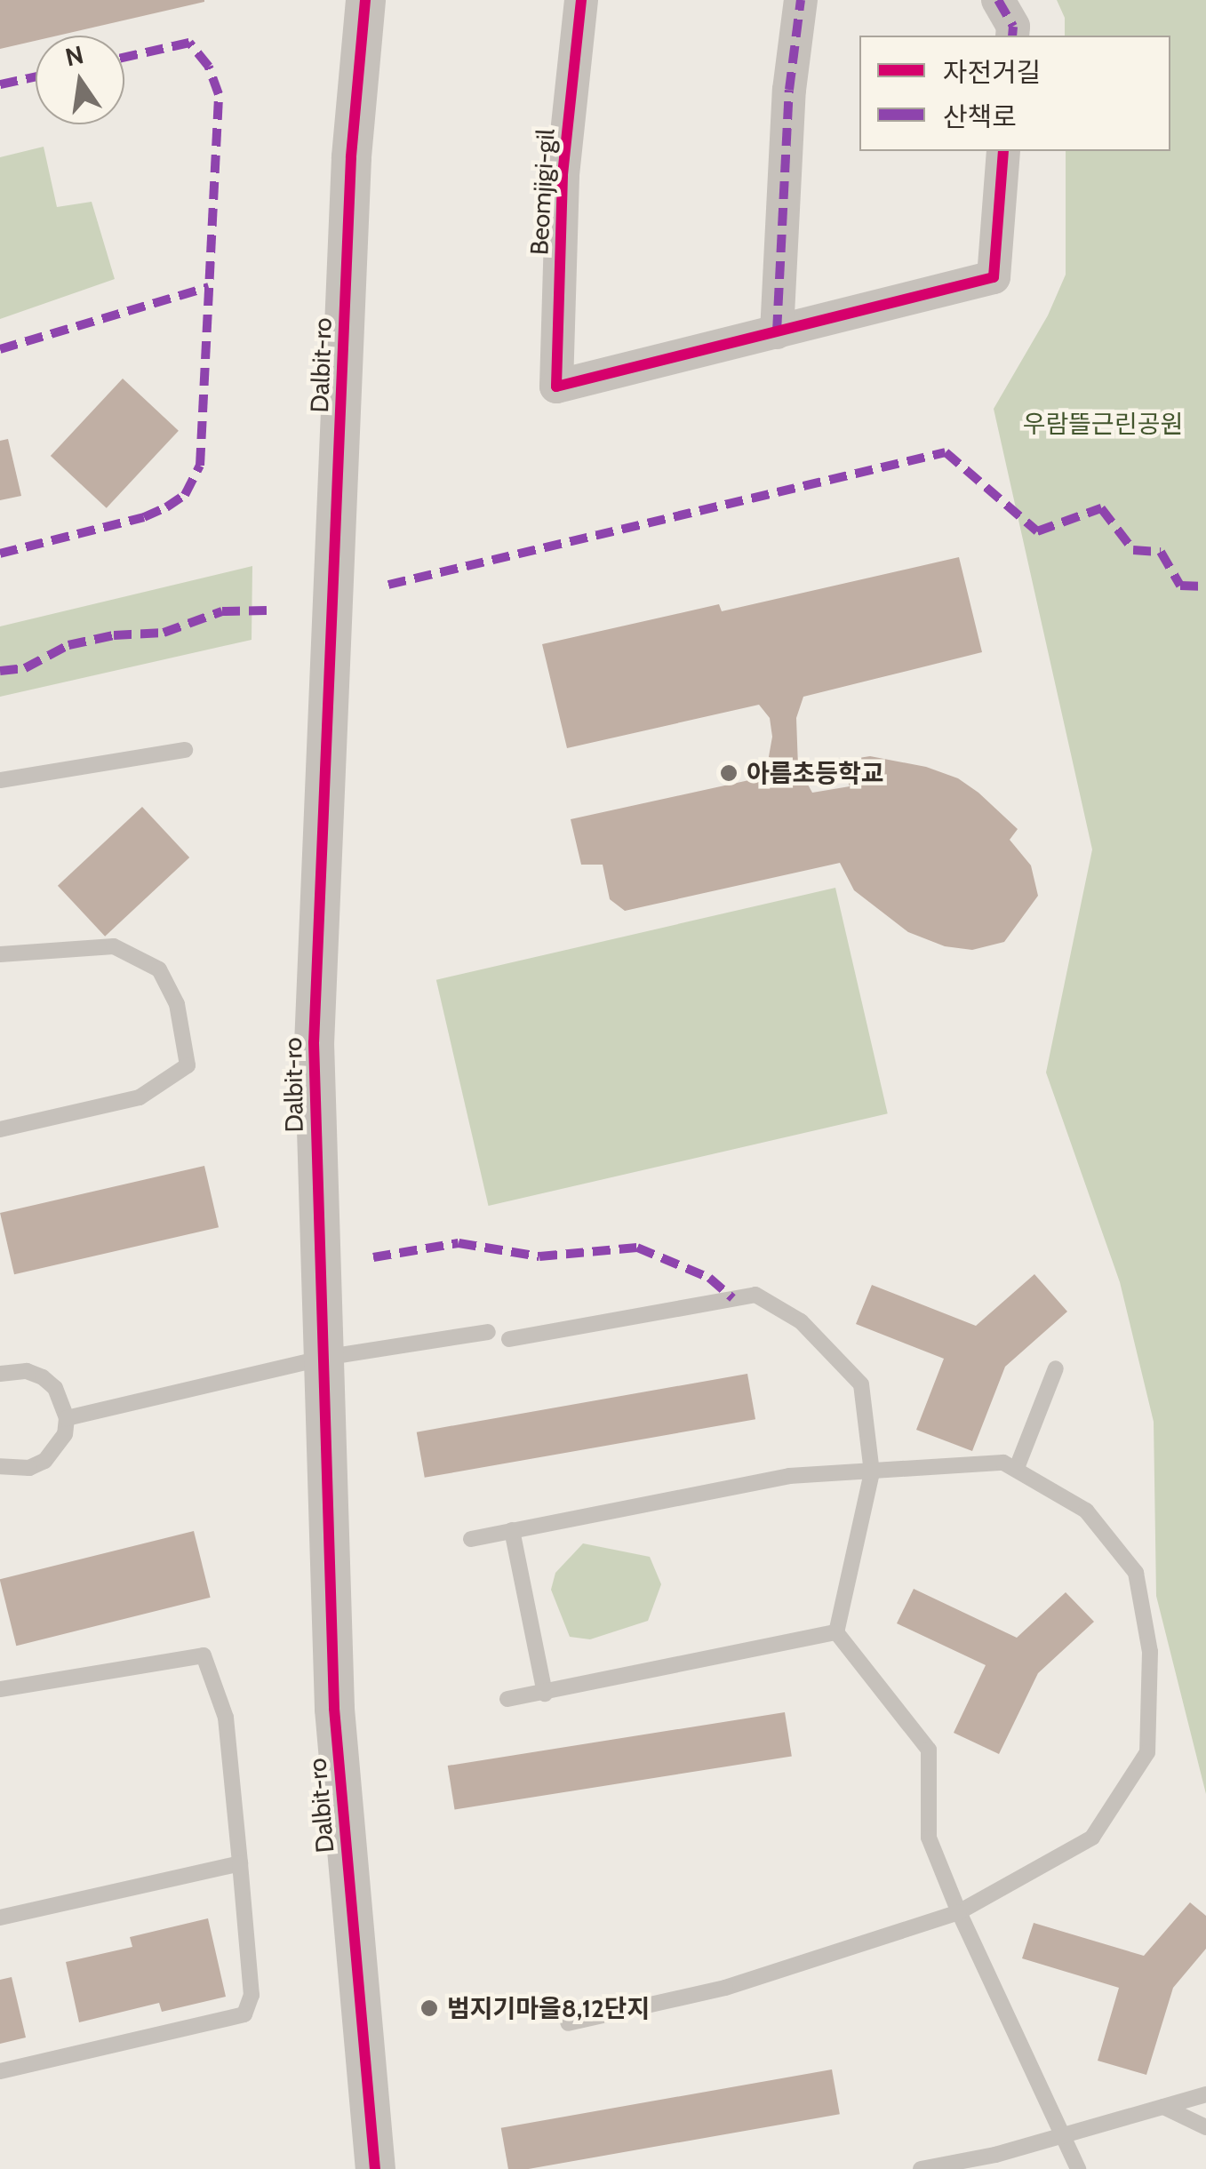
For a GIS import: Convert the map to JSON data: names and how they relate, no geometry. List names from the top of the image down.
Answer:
{
  "streets": {
    "street": ["Beomjigi-gil", "Dalbit-ro"]
  },
  "parks": ["우람뜰근린공원"],
  "places": ["아름초등학교", "범지기마을8,12단지"],
  "legend": ["자전거길", "산책로"],
  "north": "top"
}
